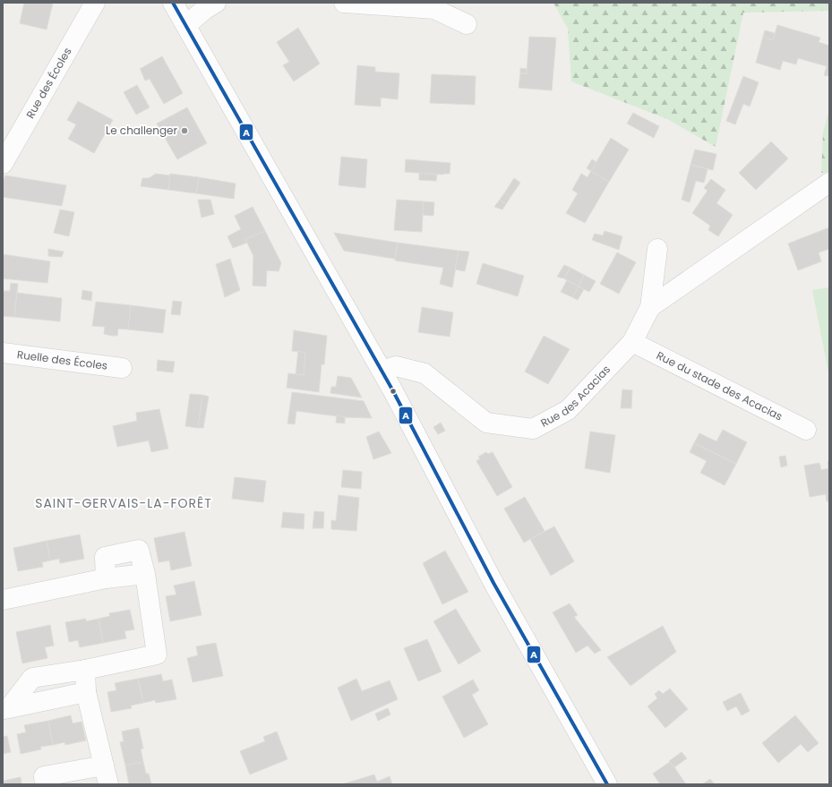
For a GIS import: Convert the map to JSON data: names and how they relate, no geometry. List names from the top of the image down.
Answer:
{
  "streets": {
    "street": [
      "Rue des Écoles",
      "Ruelle des Écoles",
      "Rue du stade des Acacias",
      "Rue des Acacias"
    ]
  },
  "crossings": [
    ["Rue du stade des Acacias", "Rue des Acacias"]
  ],
  "districts": ["SAINT-GERVAIS-LA-FORÊT"],
  "places": ["Le challenger"],
  "lines": ["transit line A"]
}
